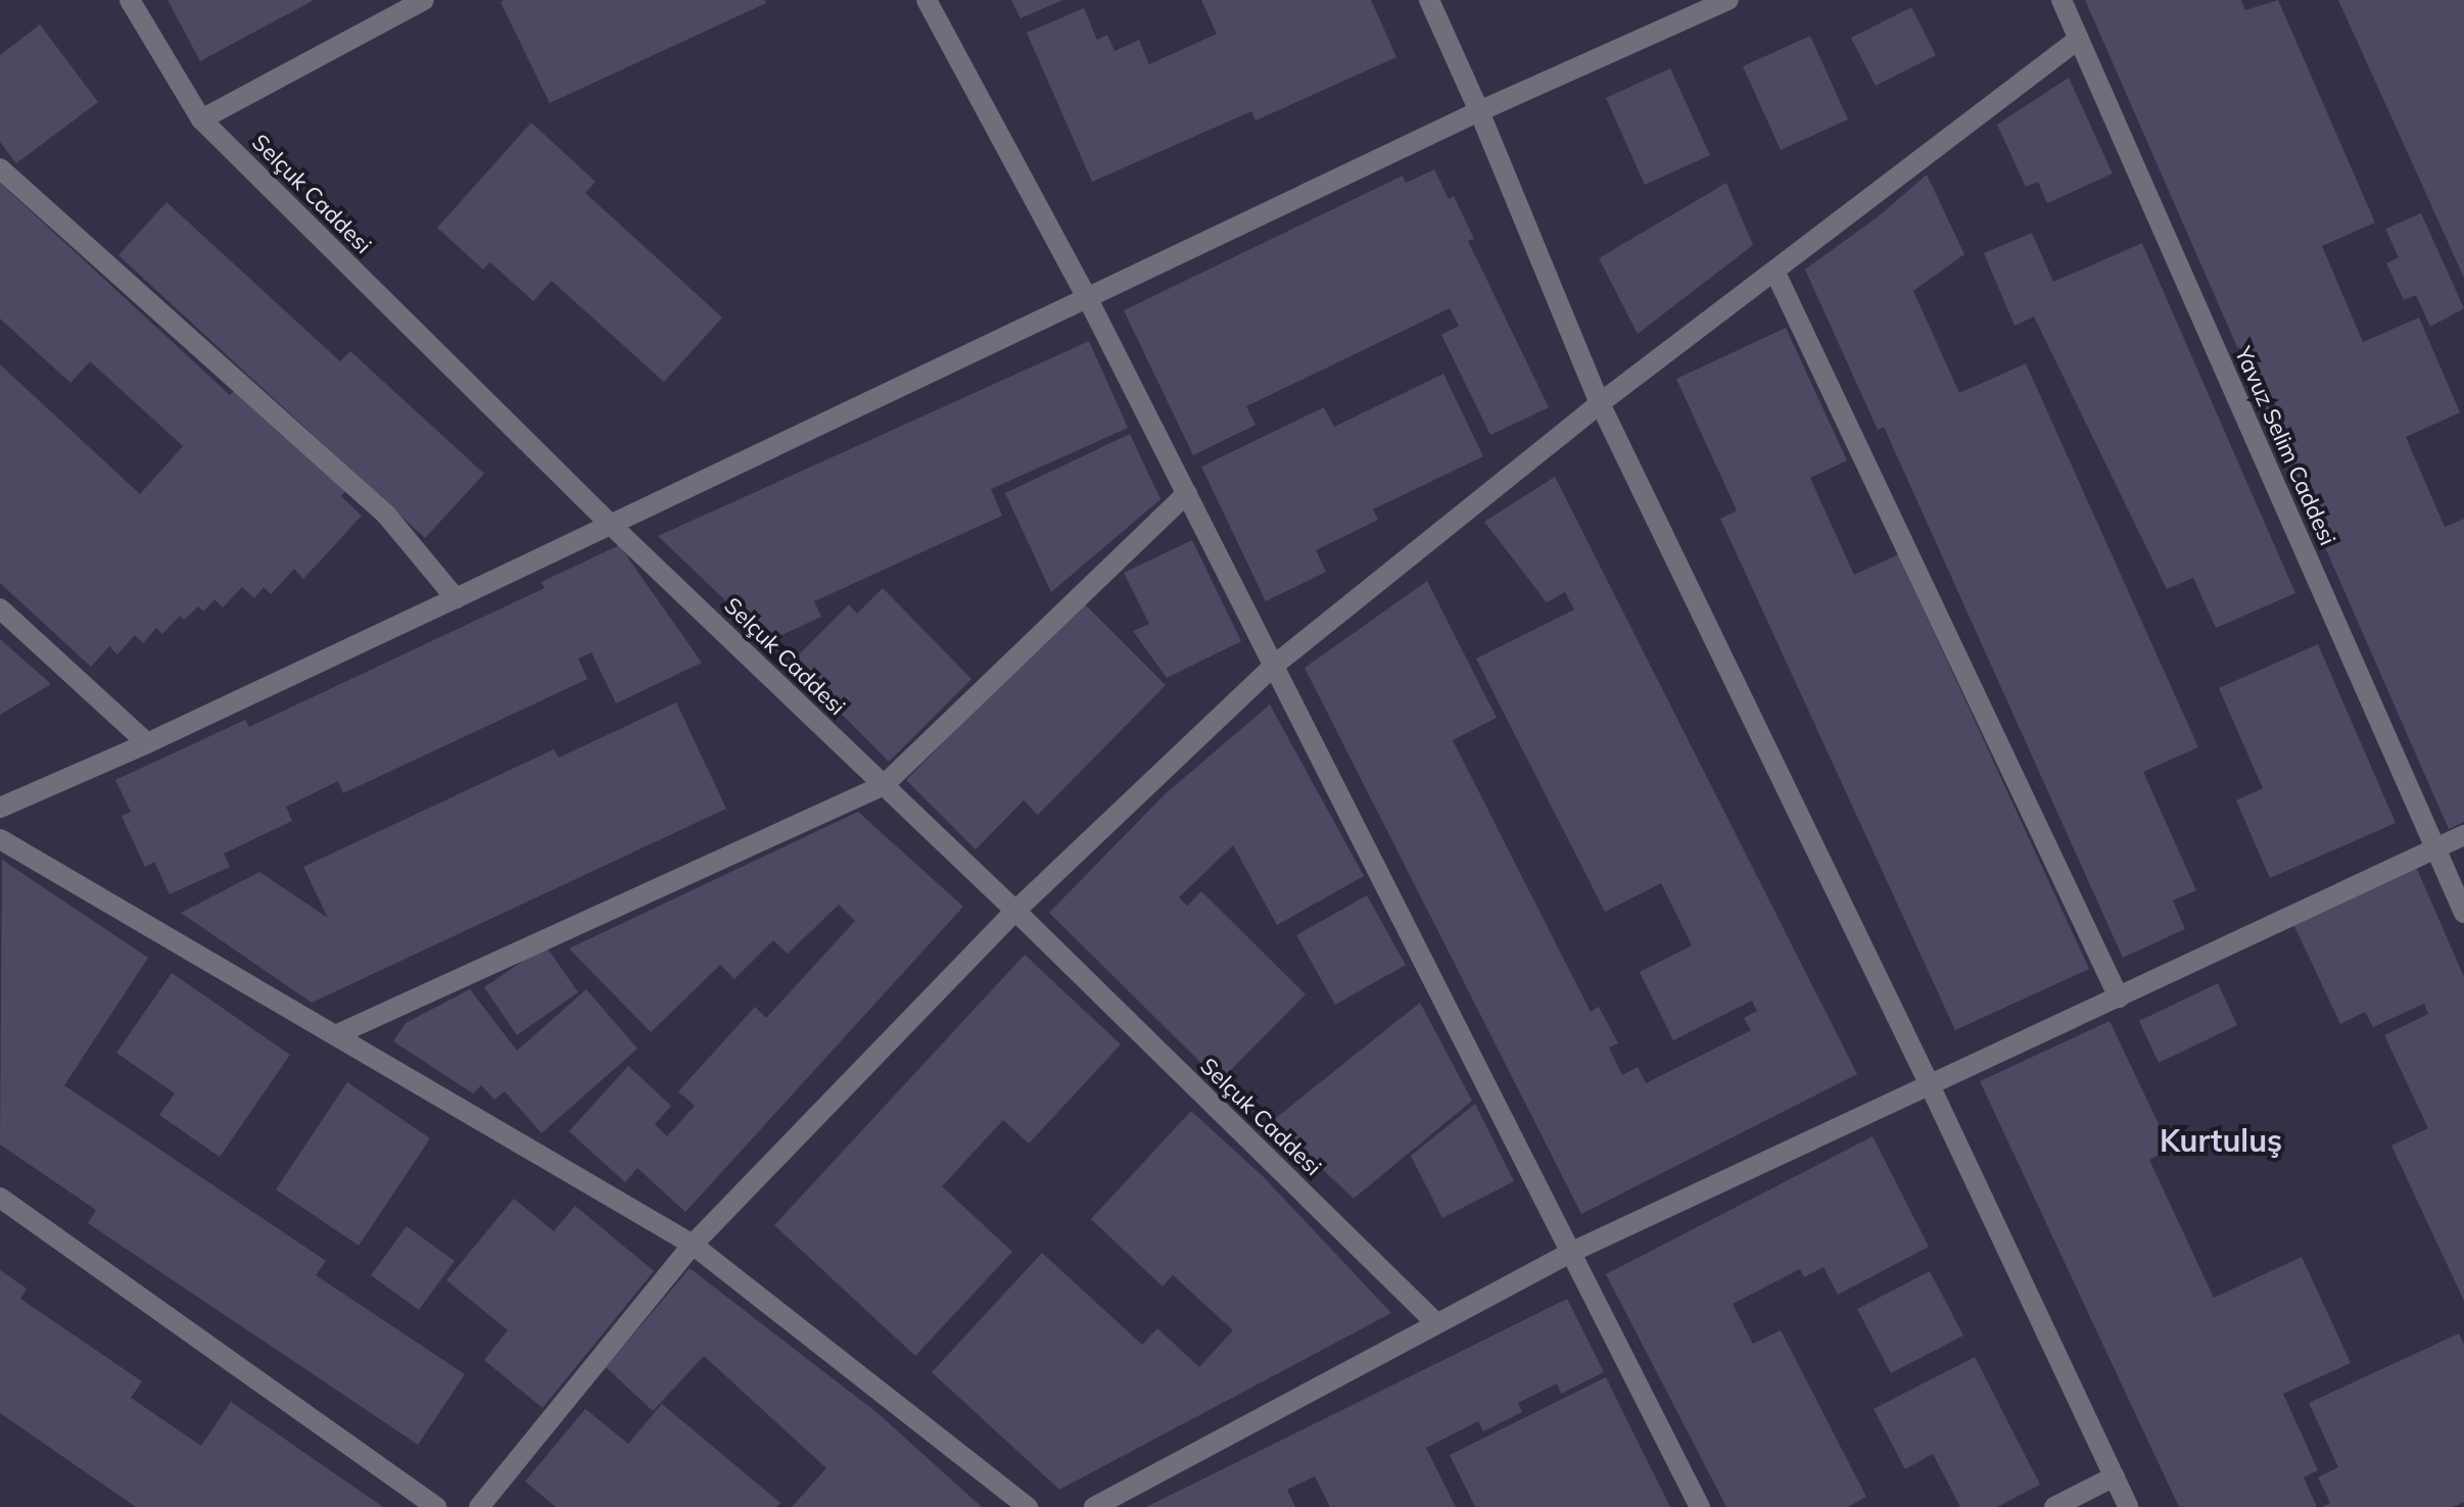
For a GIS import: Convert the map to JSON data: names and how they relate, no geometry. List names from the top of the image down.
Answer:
{
  "streets": {
    "street": ["Selçuk Caddesi", "Yavuz Selim Caddesi"]
  },
  "districts": ["Kurtuluş"]
}
